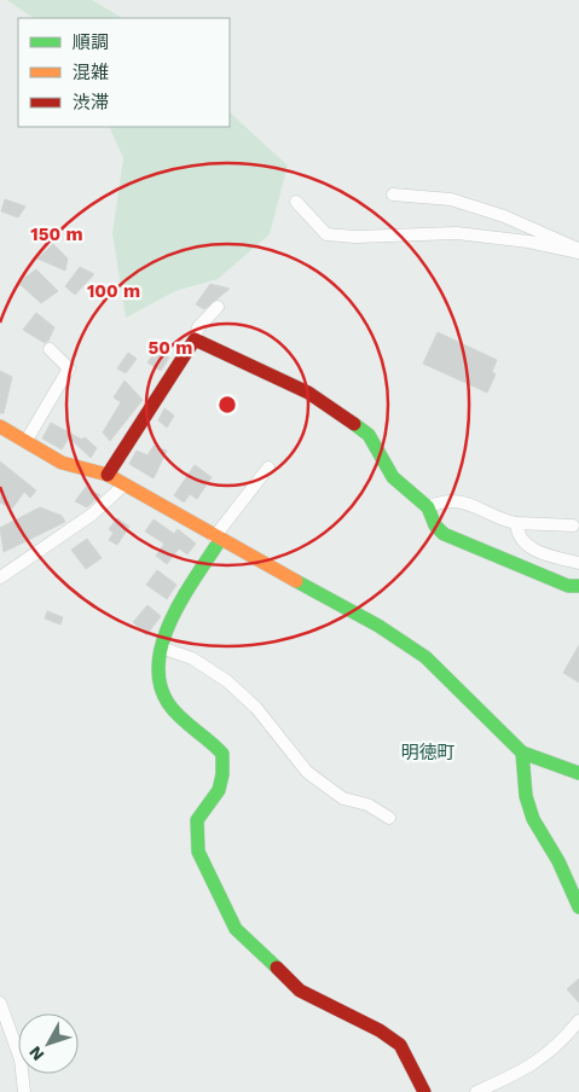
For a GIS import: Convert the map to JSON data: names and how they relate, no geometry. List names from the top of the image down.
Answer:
{
  "districts": ["明徳町"],
  "legend": ["順調", "混雑", "渋滞"],
  "north": "bottom left",
  "rings": ["150 m", "100 m", "50 m"]
}
